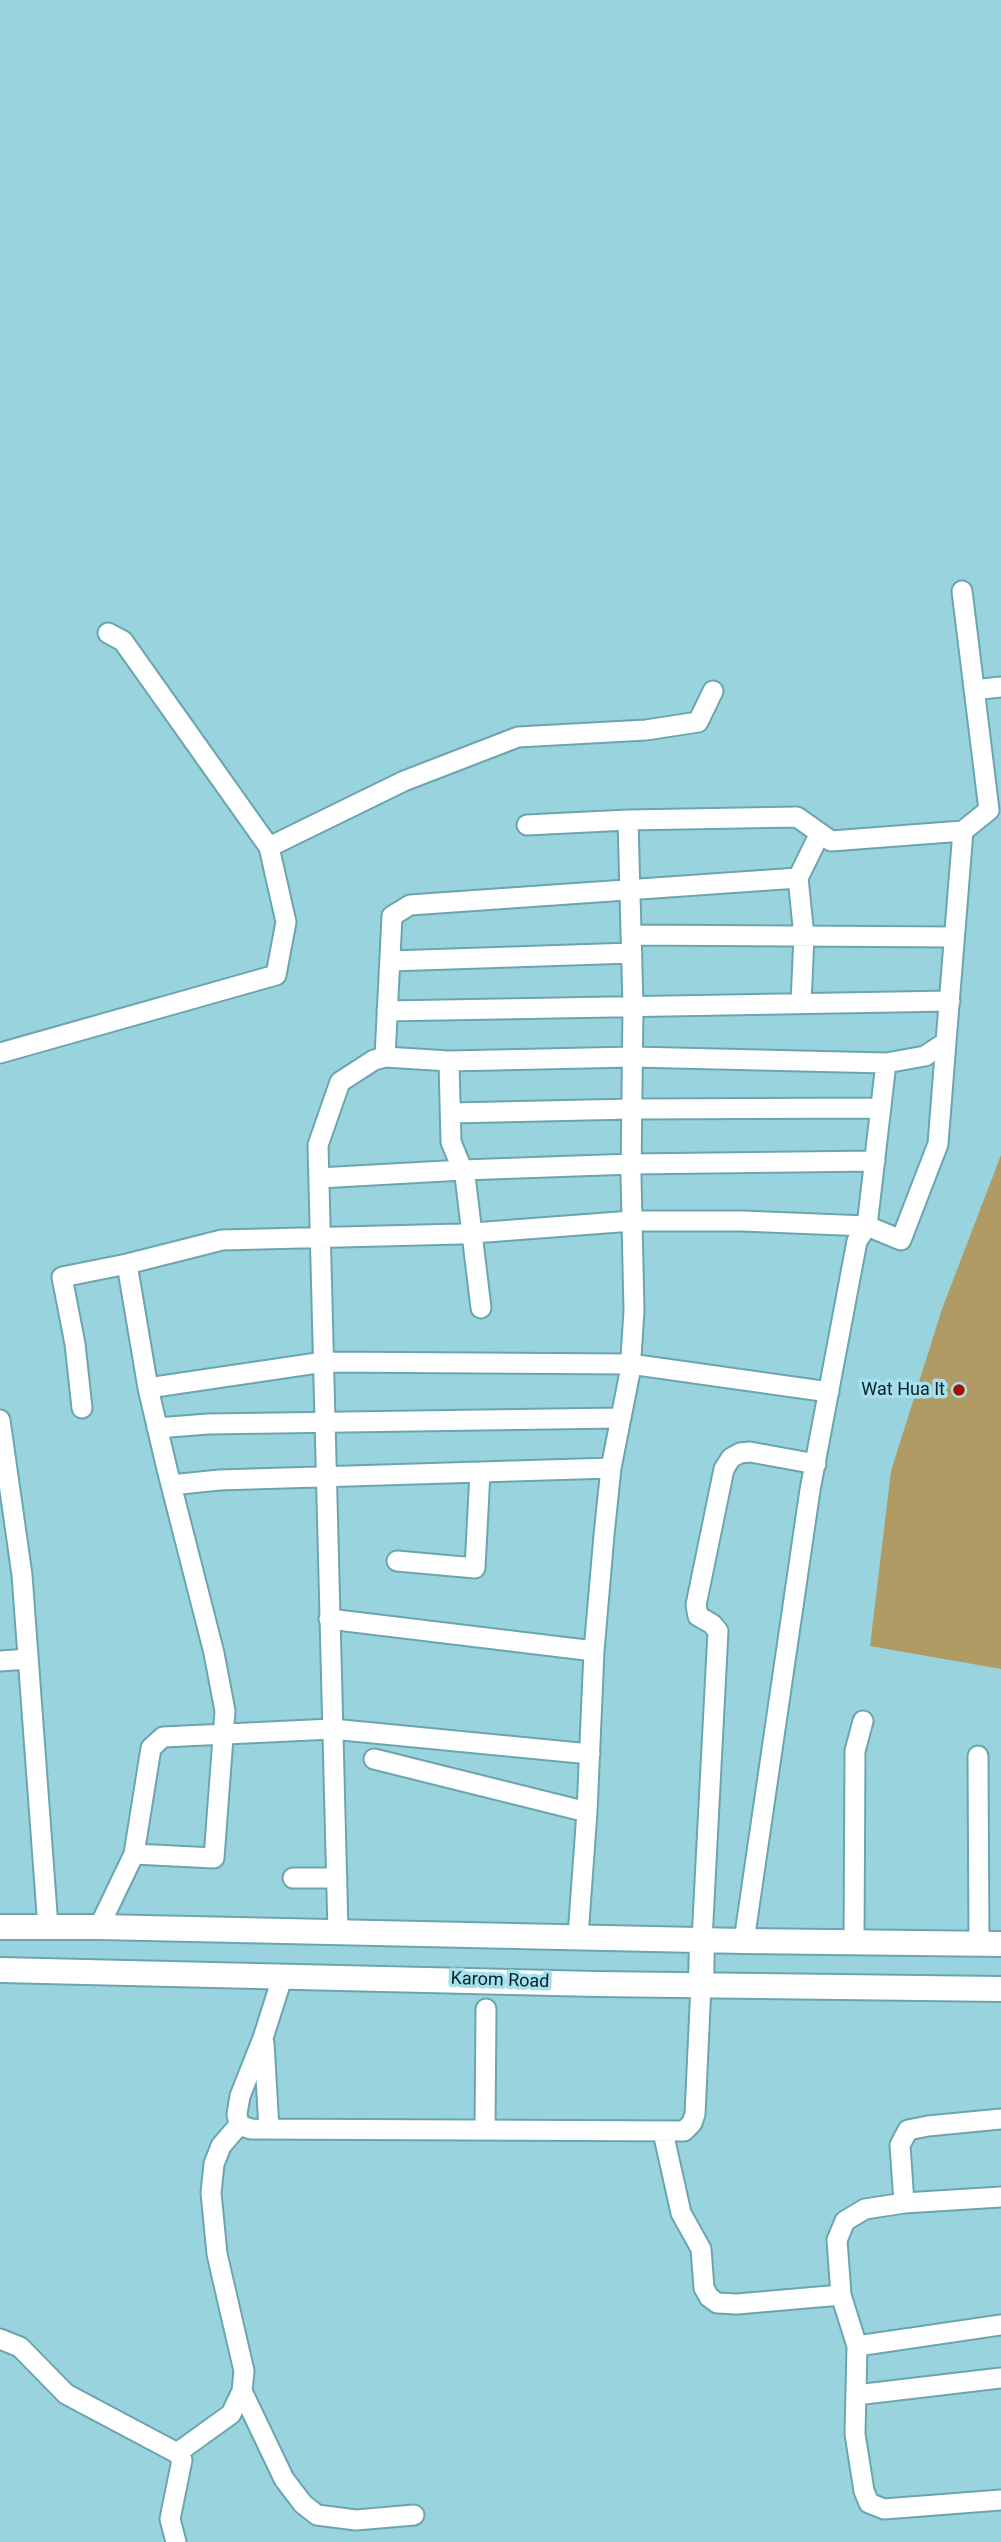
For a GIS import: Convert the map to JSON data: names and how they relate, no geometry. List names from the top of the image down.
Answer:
{
  "streets": {
    "main road": ["Karom Road"]
  },
  "places": ["Wat Hua It"]
}
